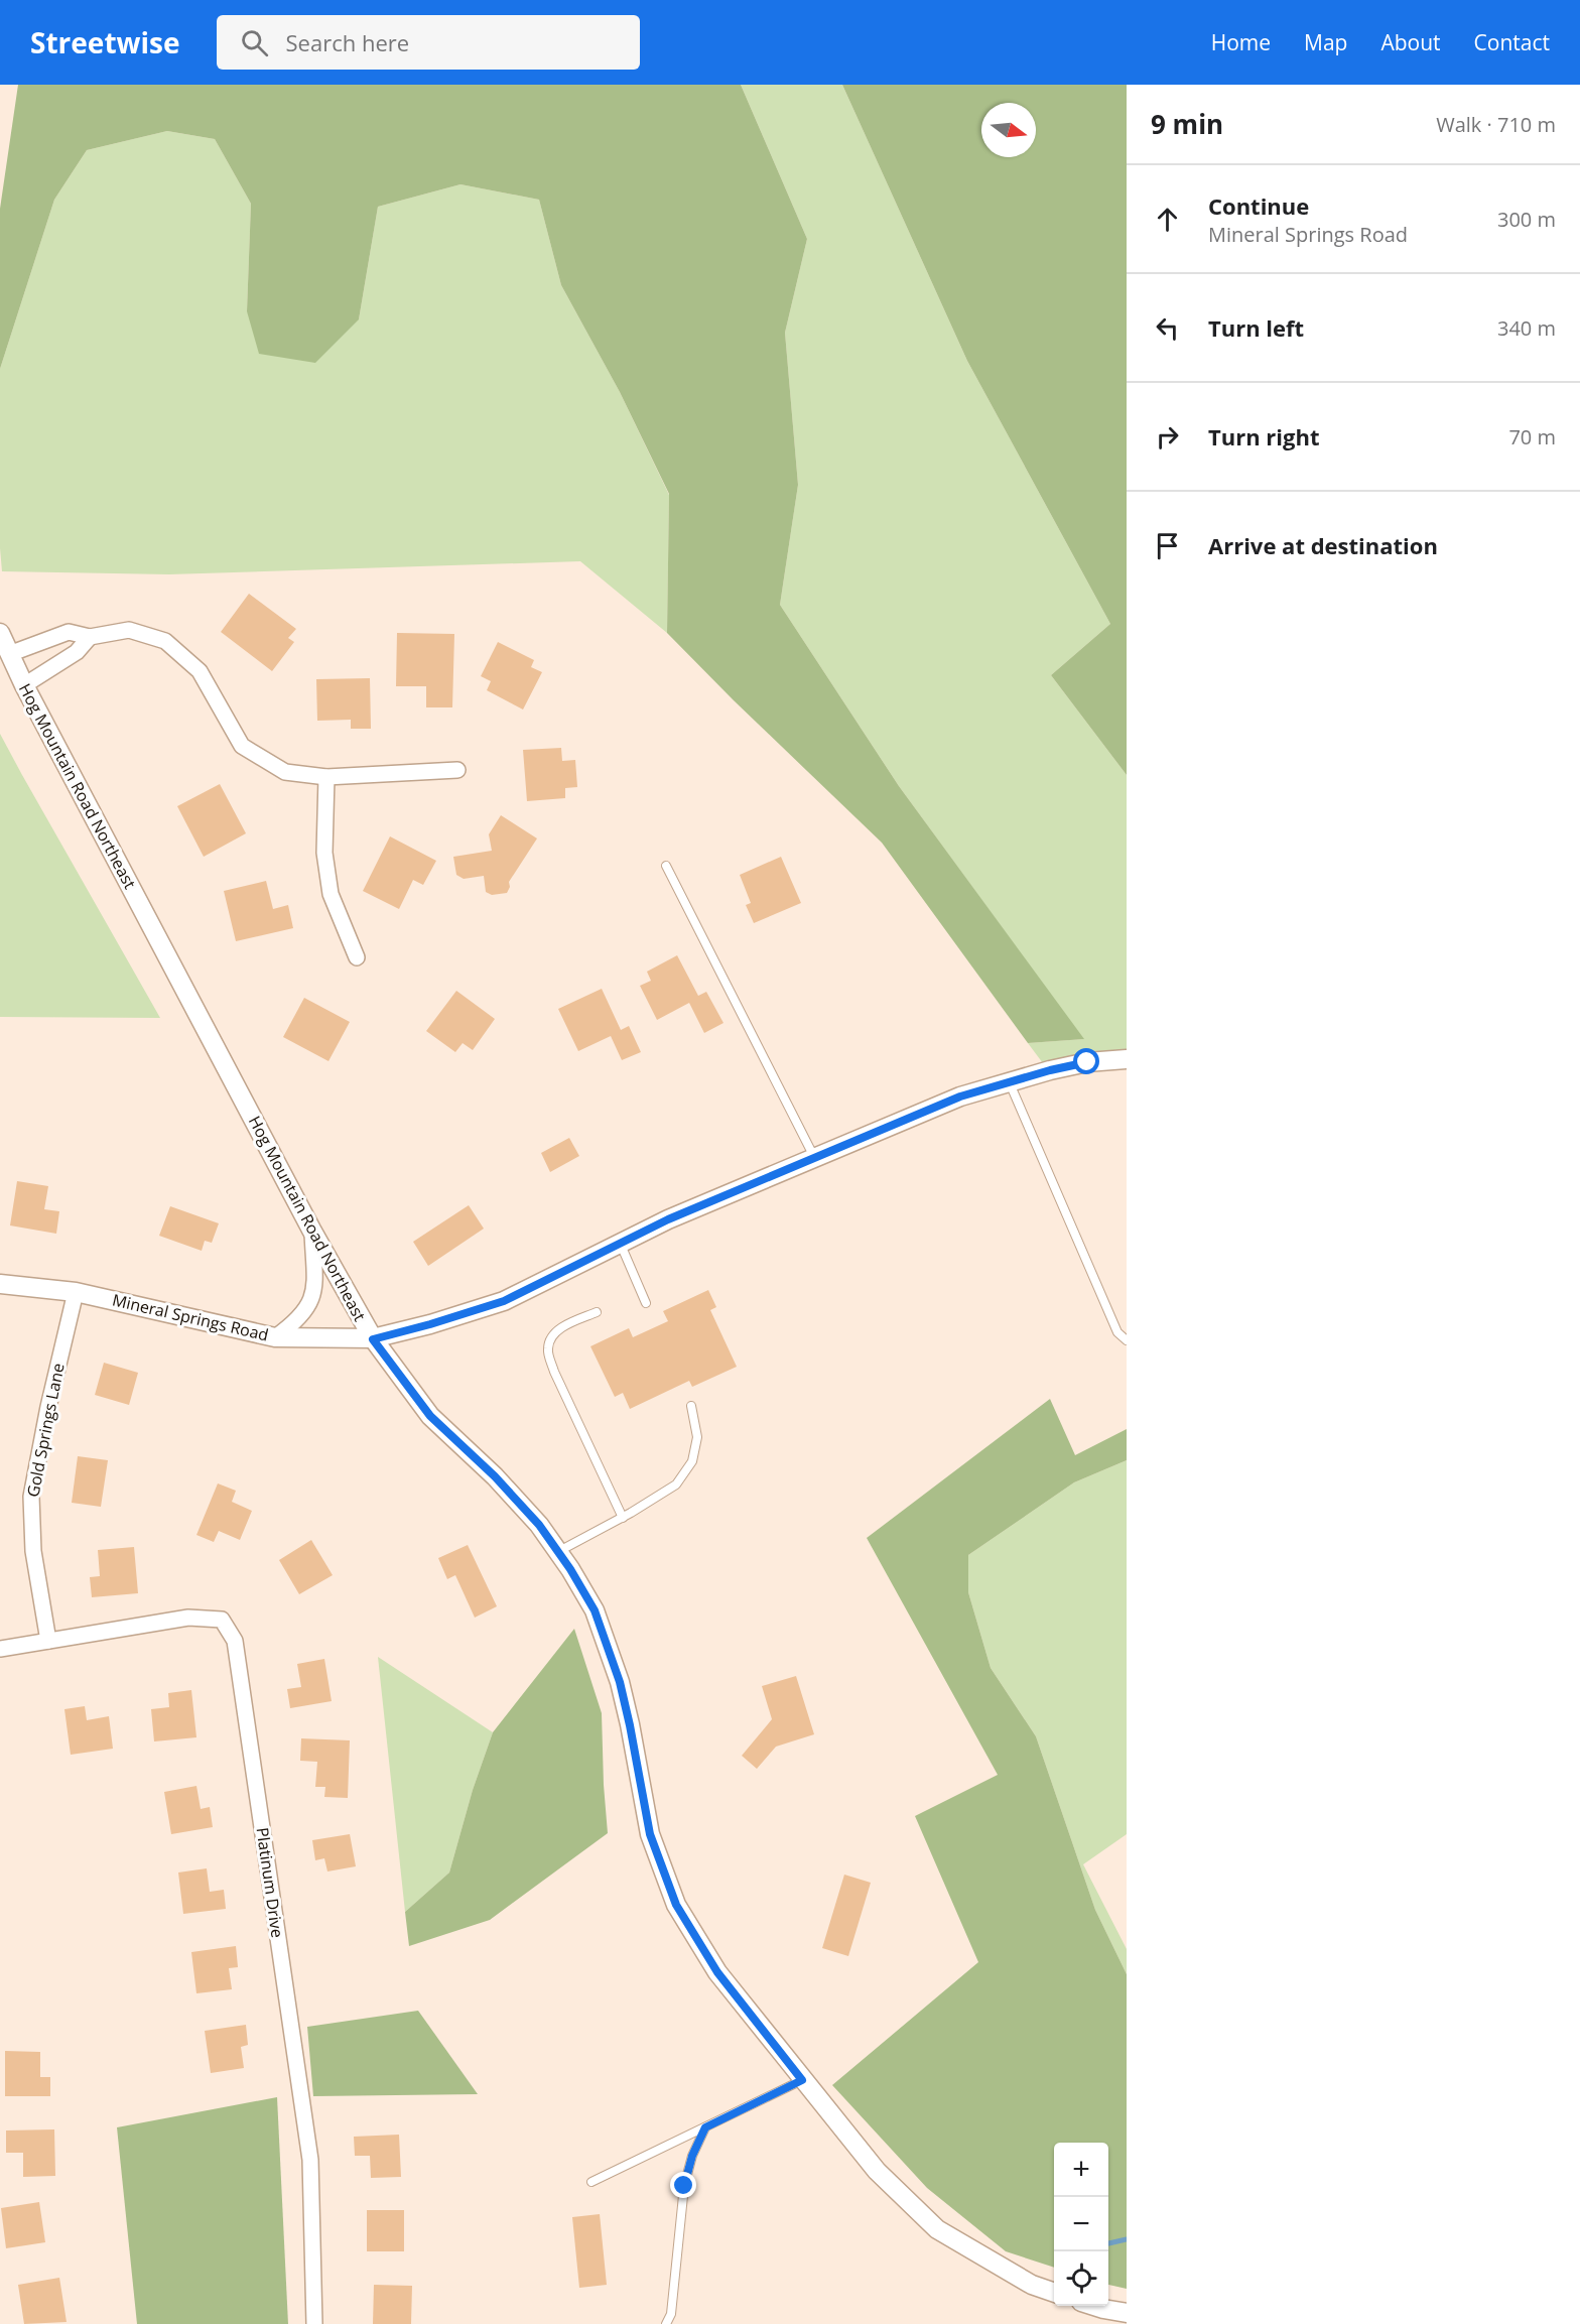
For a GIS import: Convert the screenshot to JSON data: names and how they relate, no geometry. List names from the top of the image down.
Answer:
{
  "streets": {
    "street": [
      "Hog Mountain Road Northeast",
      "Mineral Springs Road",
      "Gold Springs Lane",
      "Platinum Drive"
    ]
  },
  "crossings": [
    ["Hog Mountain Road Northeast", "Mineral Springs Road"],
    ["Mineral Springs Road", "Gold Springs Lane"],
    ["Gold Springs Lane", "Platinum Drive"]
  ],
  "north": "right",
  "page": {
    "header": "Streetwise",
    "search": "Search here",
    "nav": [
      "Home",
      "Map",
      "About",
      "Contact"
    ],
    "heading": ["9 min", "Walk · 710 m"],
    "list": [
      ["Continue", "Mineral Springs Road", "300 m"],
      ["Turn left", "340 m"],
      ["Turn right", "70 m"],
      "Arrive at destination"
    ],
    "map_buttons": ["+", "−"]
  }
}
